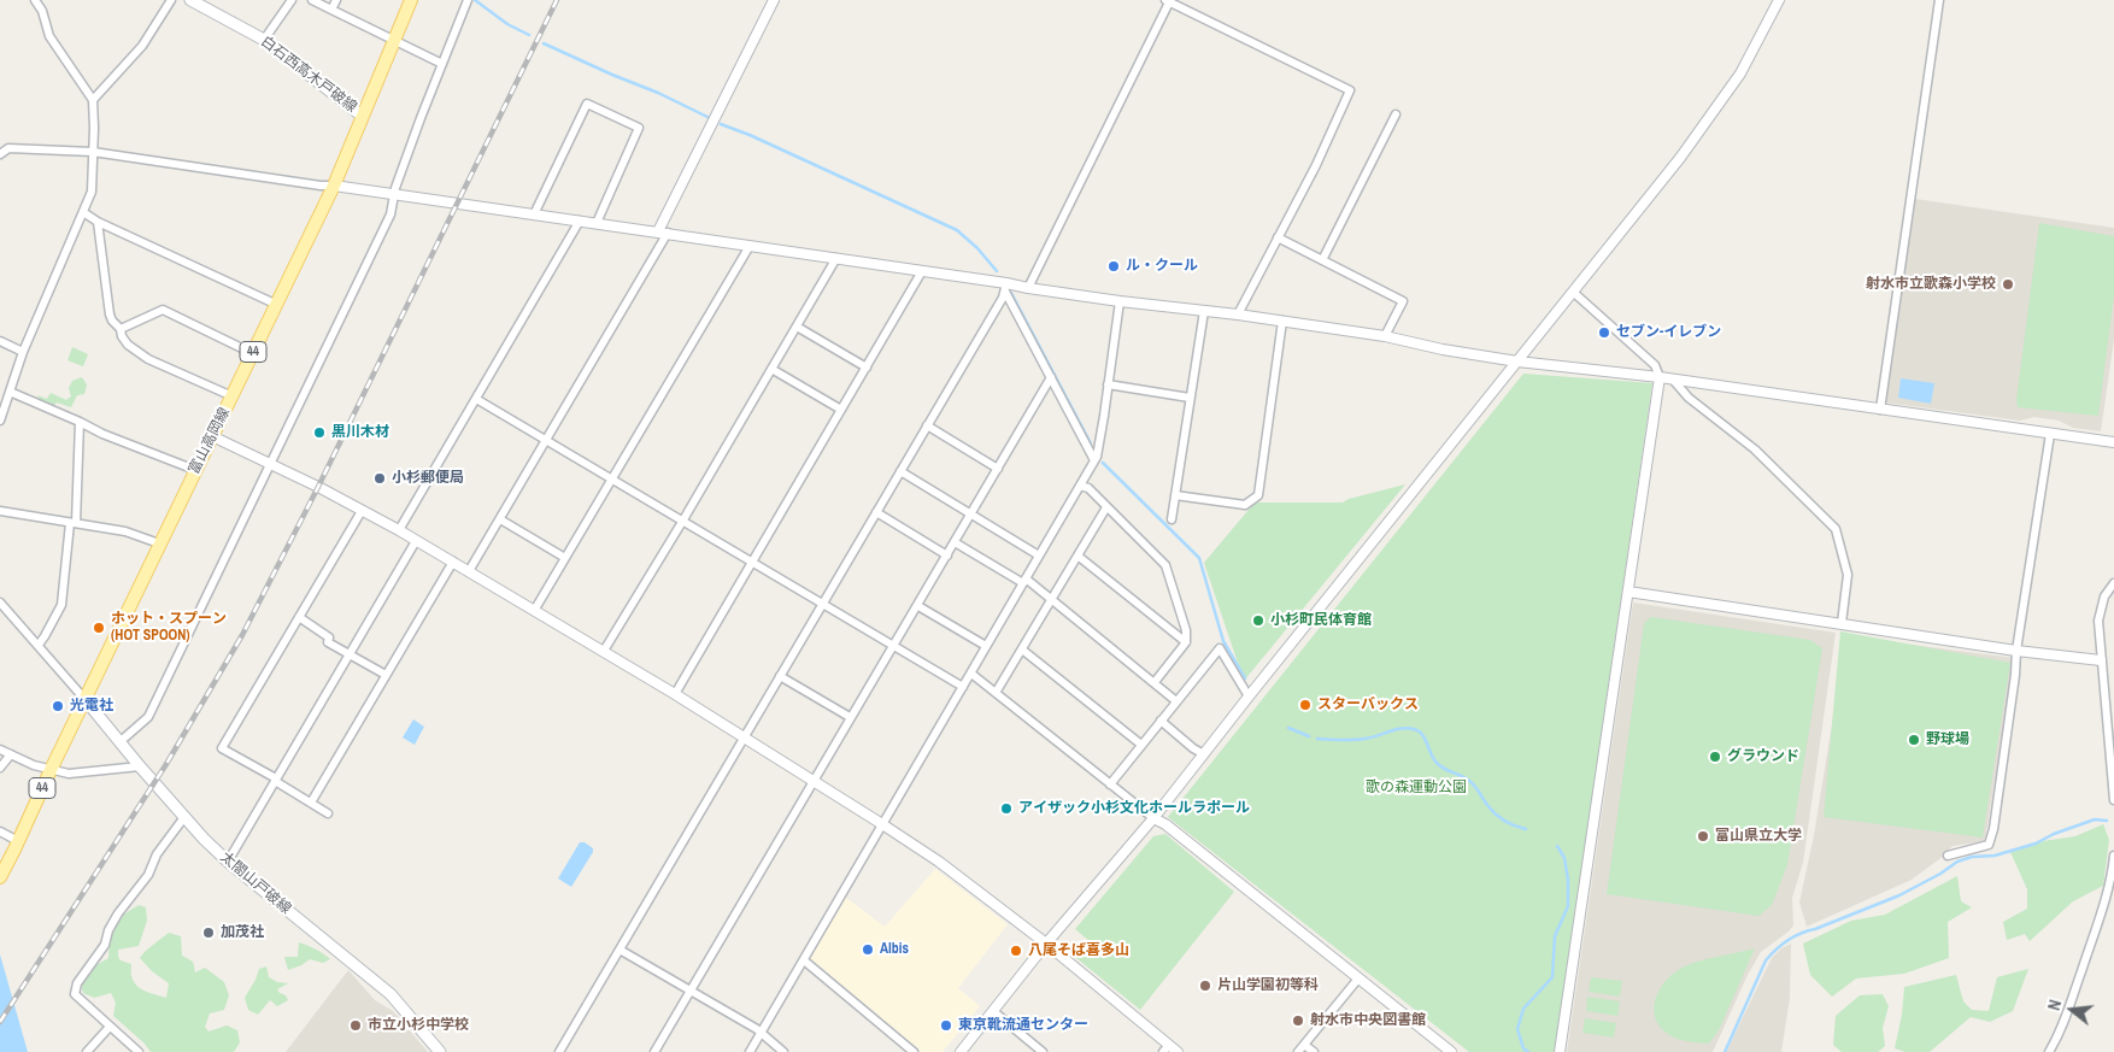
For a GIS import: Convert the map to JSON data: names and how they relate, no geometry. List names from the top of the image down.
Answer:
{
  "streets": {
    "main road": [
      "白石西高木戸破線",
      "44",
      "富山高岡線",
      "太閤山戸破線"
    ]
  },
  "crossings": [
    ["白石西高木戸破線", "富山高岡線"],
    ["富山高岡線", "太閤山戸破線"]
  ],
  "parks": ["歌の森運動公園"],
  "places": [
    "ル・クール",
    "射水市立歌森小学校",
    "セブン-イレブン",
    "黒川木材",
    "小杉郵便局",
    "小杉町民体育館",
    "ホット・スプーン (HOT SPOON)",
    "スターバックス",
    "光電社",
    "野球場",
    "グラウンド",
    "アイザック小杉文化ホールラポール",
    "富山県立大学",
    "加茂社",
    "Albis",
    "八尾そば喜多山",
    "片山学園初等科",
    "射水市中央図書館",
    "市立小杉中学校",
    "東京靴流通センター"
  ],
  "north": "left"
}
